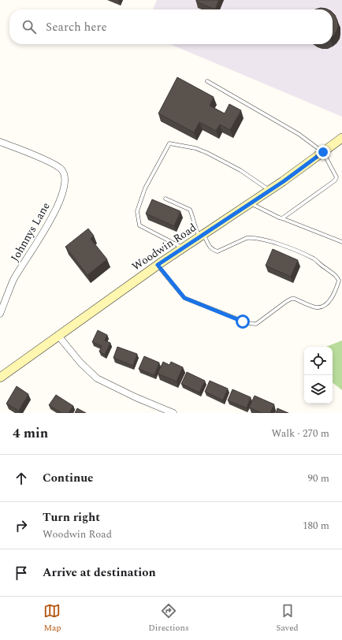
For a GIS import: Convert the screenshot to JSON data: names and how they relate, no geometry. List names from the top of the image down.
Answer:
{
  "streets": {
    "street": ["Johnnys Lane", "Woodwin Road"]
  },
  "page": {
    "search": "Search here",
    "heading": ["4 min", "Walk · 270 m"],
    "list": [
      ["Continue", "90 m"],
      ["Turn right", "Woodwin Road", "180 m"],
      "Arrive at destination"
    ],
    "nav": ["Map", "Directions", "Saved"]
  }
}
